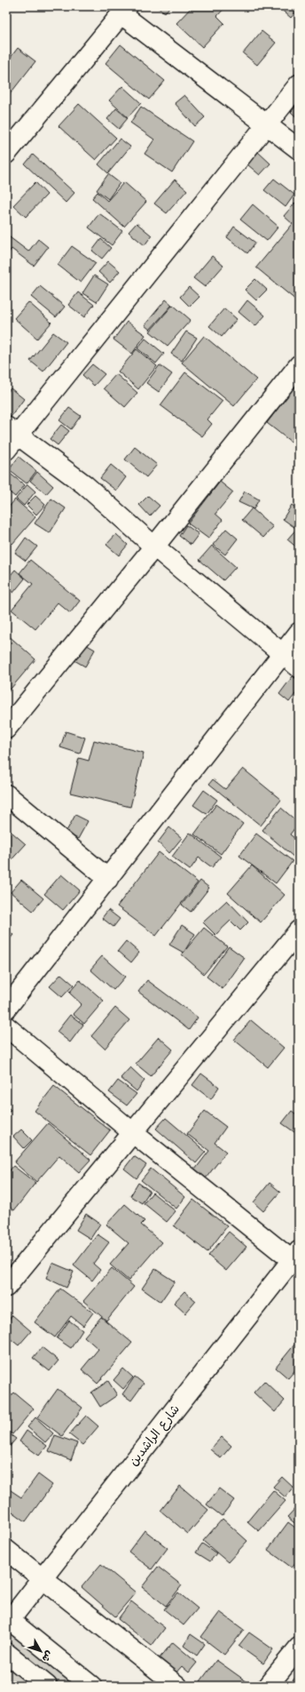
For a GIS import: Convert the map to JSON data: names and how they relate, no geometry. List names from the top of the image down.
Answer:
{
  "streets": {
    "street": ["شارع الراشدين"]
  },
  "north": "bottom right"
}
